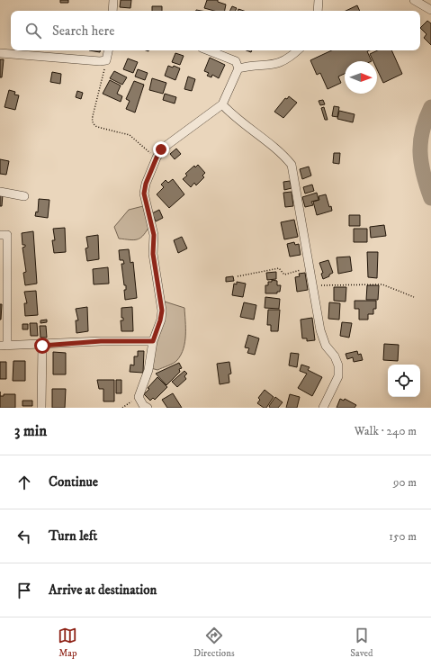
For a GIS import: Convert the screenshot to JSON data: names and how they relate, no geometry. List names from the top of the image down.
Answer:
{
  "north": "right",
  "page": {
    "search": "Search here",
    "heading": ["3 min", "Walk · 240 m"],
    "list": [
      ["Continue", "90 m"],
      ["Turn left", "150 m"],
      "Arrive at destination"
    ],
    "nav": ["Map", "Directions", "Saved"]
  }
}
